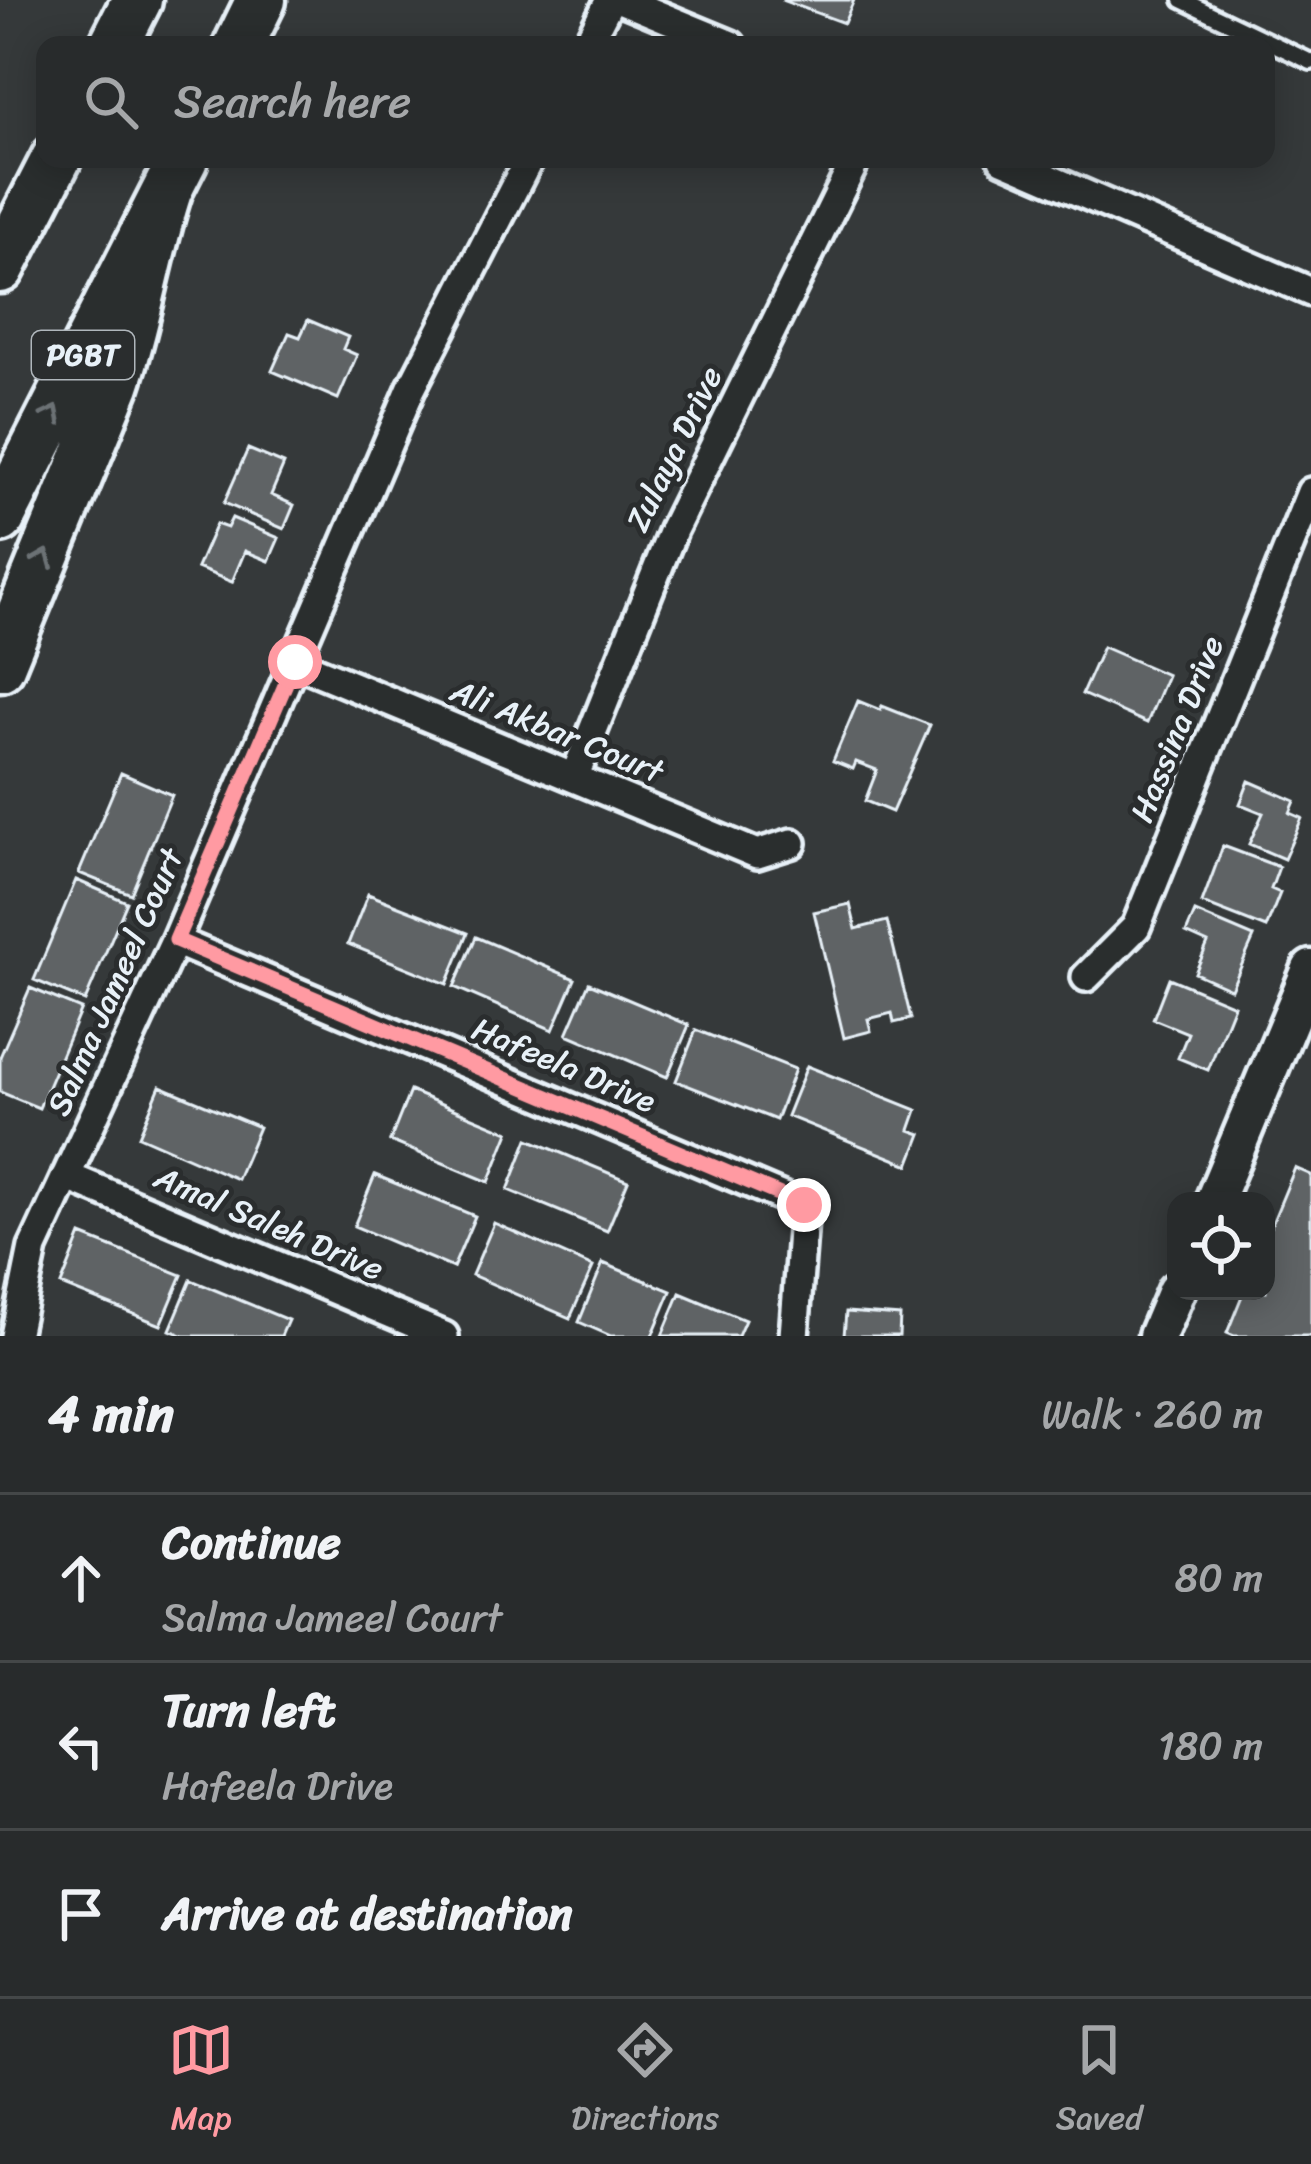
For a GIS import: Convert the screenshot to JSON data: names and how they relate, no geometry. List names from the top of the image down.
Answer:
{
  "streets": {
    "highway": ["PGBT"],
    "street": [
      "Zulaya Drive",
      "Hassina Drive",
      "Ali Akbar Court",
      "Salma Jameel Court",
      "Hafeela Drive",
      "Amal Saleh Drive"
    ]
  },
  "crossings": [
    ["Zulaya Drive", "Ali Akbar Court"],
    ["Ali Akbar Court", "Salma Jameel Court"],
    ["Salma Jameel Court", "Hafeela Drive"],
    ["Salma Jameel Court", "Amal Saleh Drive"]
  ],
  "page": {
    "search": "Search here",
    "heading": ["4 min", "Walk · 260 m"],
    "list": [
      ["Continue", "Salma Jameel Court", "80 m"],
      ["Turn left", "Hafeela Drive", "180 m"],
      "Arrive at destination"
    ],
    "nav": ["Map", "Directions", "Saved"]
  }
}
